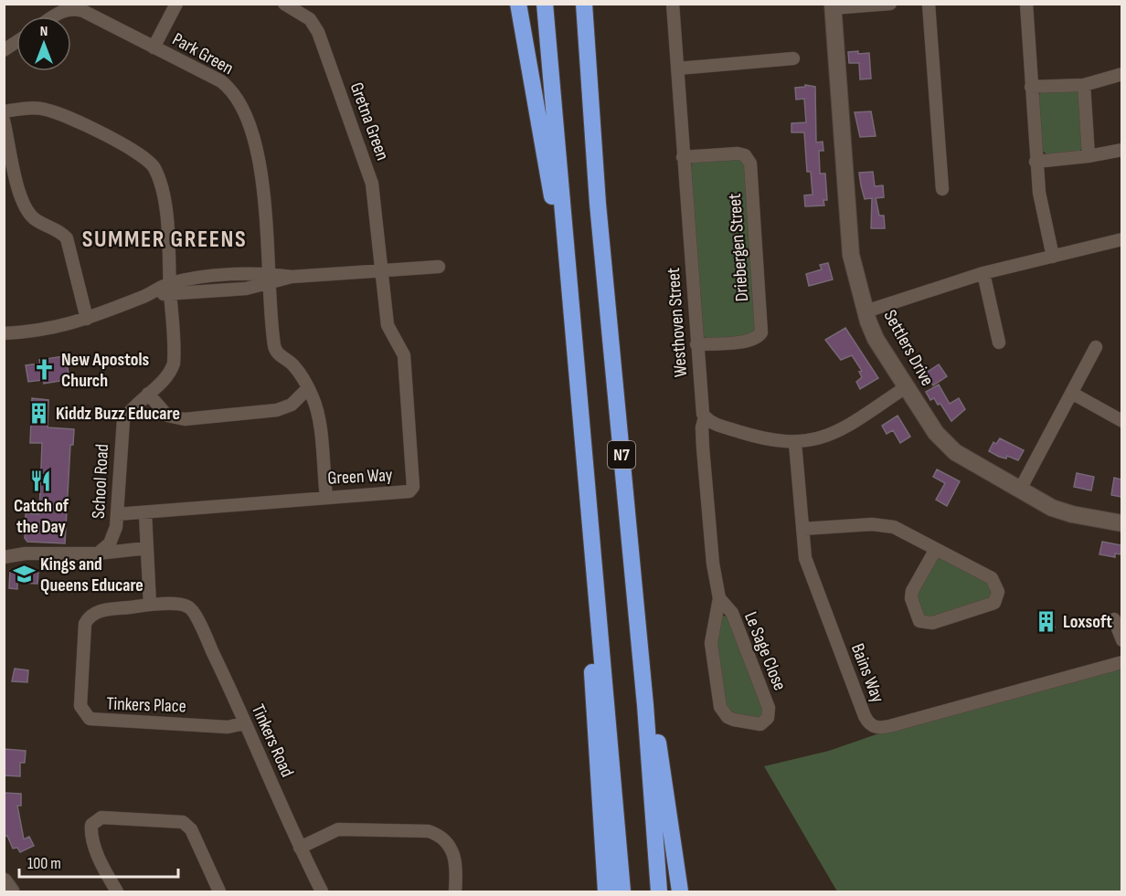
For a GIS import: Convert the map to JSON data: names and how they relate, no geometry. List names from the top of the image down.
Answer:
{
  "streets": {
    "highway": ["N7"],
    "street": [
      "Park Green",
      "Gretna Green",
      "Driebergen Street",
      "Westhoven Street",
      "Settlers Drive",
      "Green Way",
      "School Road",
      "Le Sage Close",
      "Bains Way",
      "Tinkers Place",
      "Tinkers Road"
    ]
  },
  "crossings": [
    ["Park Green", "Green Way"],
    ["Gretna Green", "Green Way"],
    ["Driebergen Street", "Westhoven Street"],
    ["Westhoven Street", "Le Sage Close"],
    ["Green Way", "School Road"],
    ["Tinkers Place", "Tinkers Road"]
  ],
  "districts": ["SUMMER GREENS"],
  "places": {
    "church": ["New Apostols Church"],
    "building": ["Kiddz Buzz Educare", "Loxsoft"],
    "restaurant": ["Catch of the Day"],
    "school or university": ["Kings and Queens Educare"]
  },
  "scale_bar": "100 m",
  "north": "top"
}
